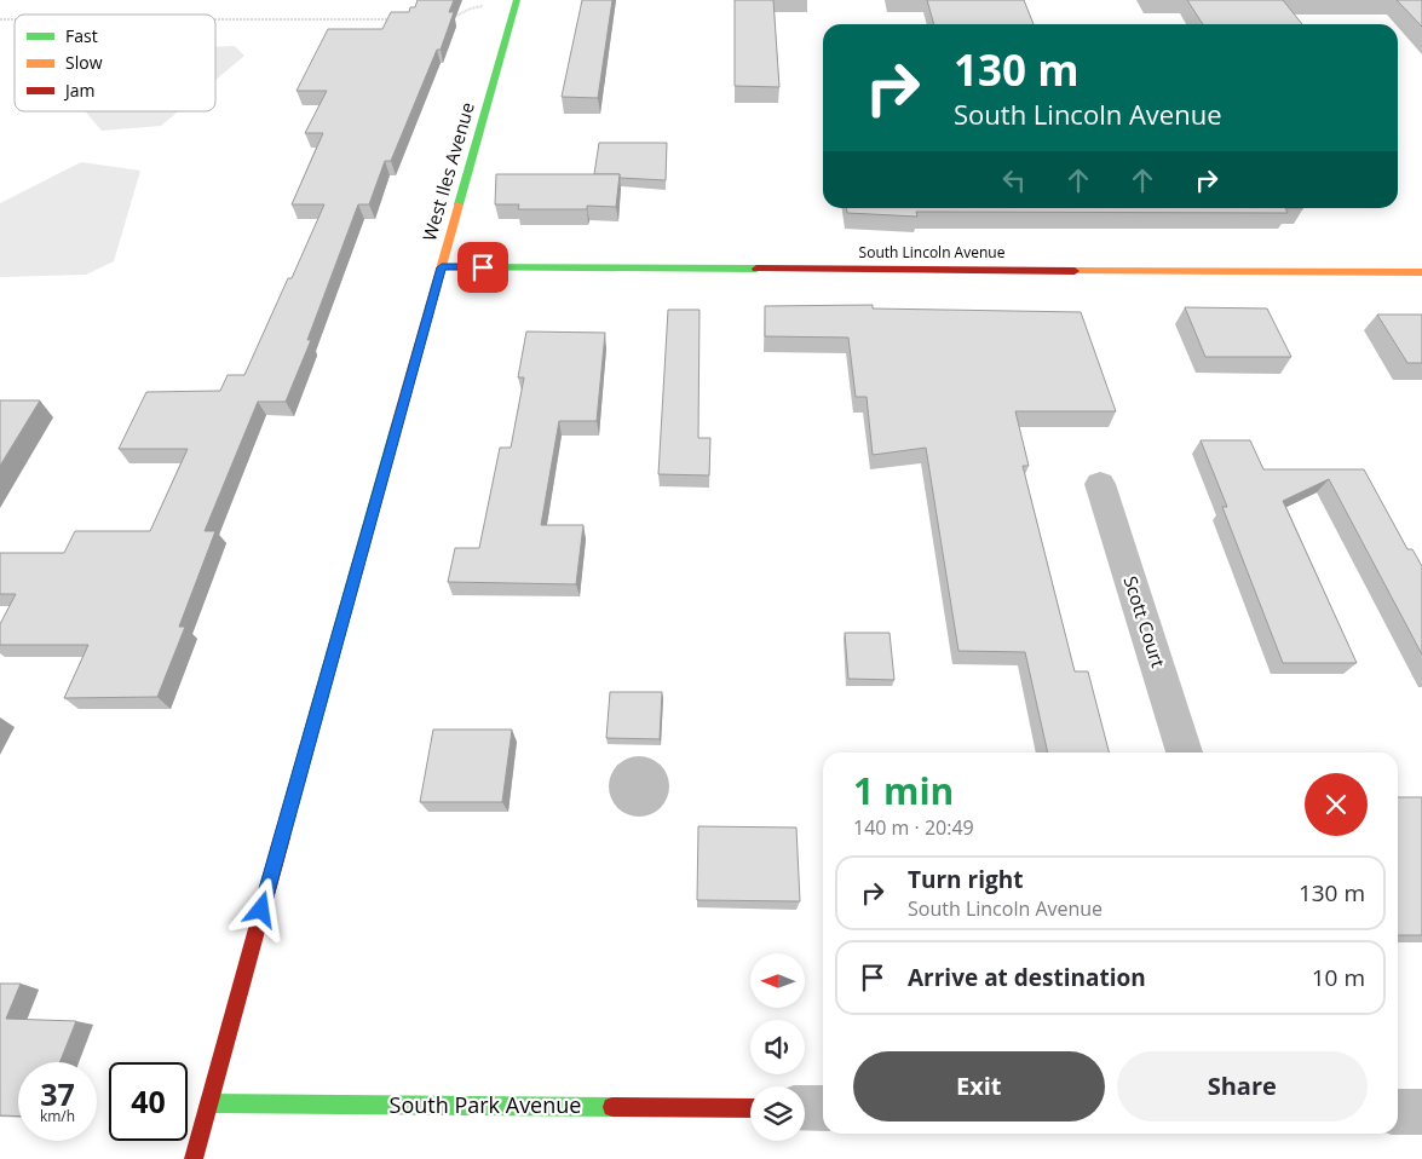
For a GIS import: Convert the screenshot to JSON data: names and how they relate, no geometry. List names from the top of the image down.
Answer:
{
  "streets": {
    "street": [
      "West Iles Avenue",
      "South Lincoln Avenue",
      "Scott Court",
      "South Park Avenue"
    ]
  },
  "crossings": [
    ["West Iles Avenue", "South Lincoln Avenue"],
    ["West Iles Avenue", "South Park Avenue"]
  ],
  "legend": ["Fast", "Slow", "Jam"],
  "north": "left",
  "page": {
    "turn": ["130 m", "South Lincoln Avenue"],
    "heading": ["1 min", "140 m · 20:49"],
    "list": [
      {
        "name": "Turn right",
        "note": "South Lincoln Avenue",
        "value": "130 m"
      },
      {
        "name": "Arrive at destination",
        "value": "10 m"
      }
    ],
    "buttons": ["Exit", "Share"],
    "speed": "37 km/h",
    "limit": "40"
  }
}
